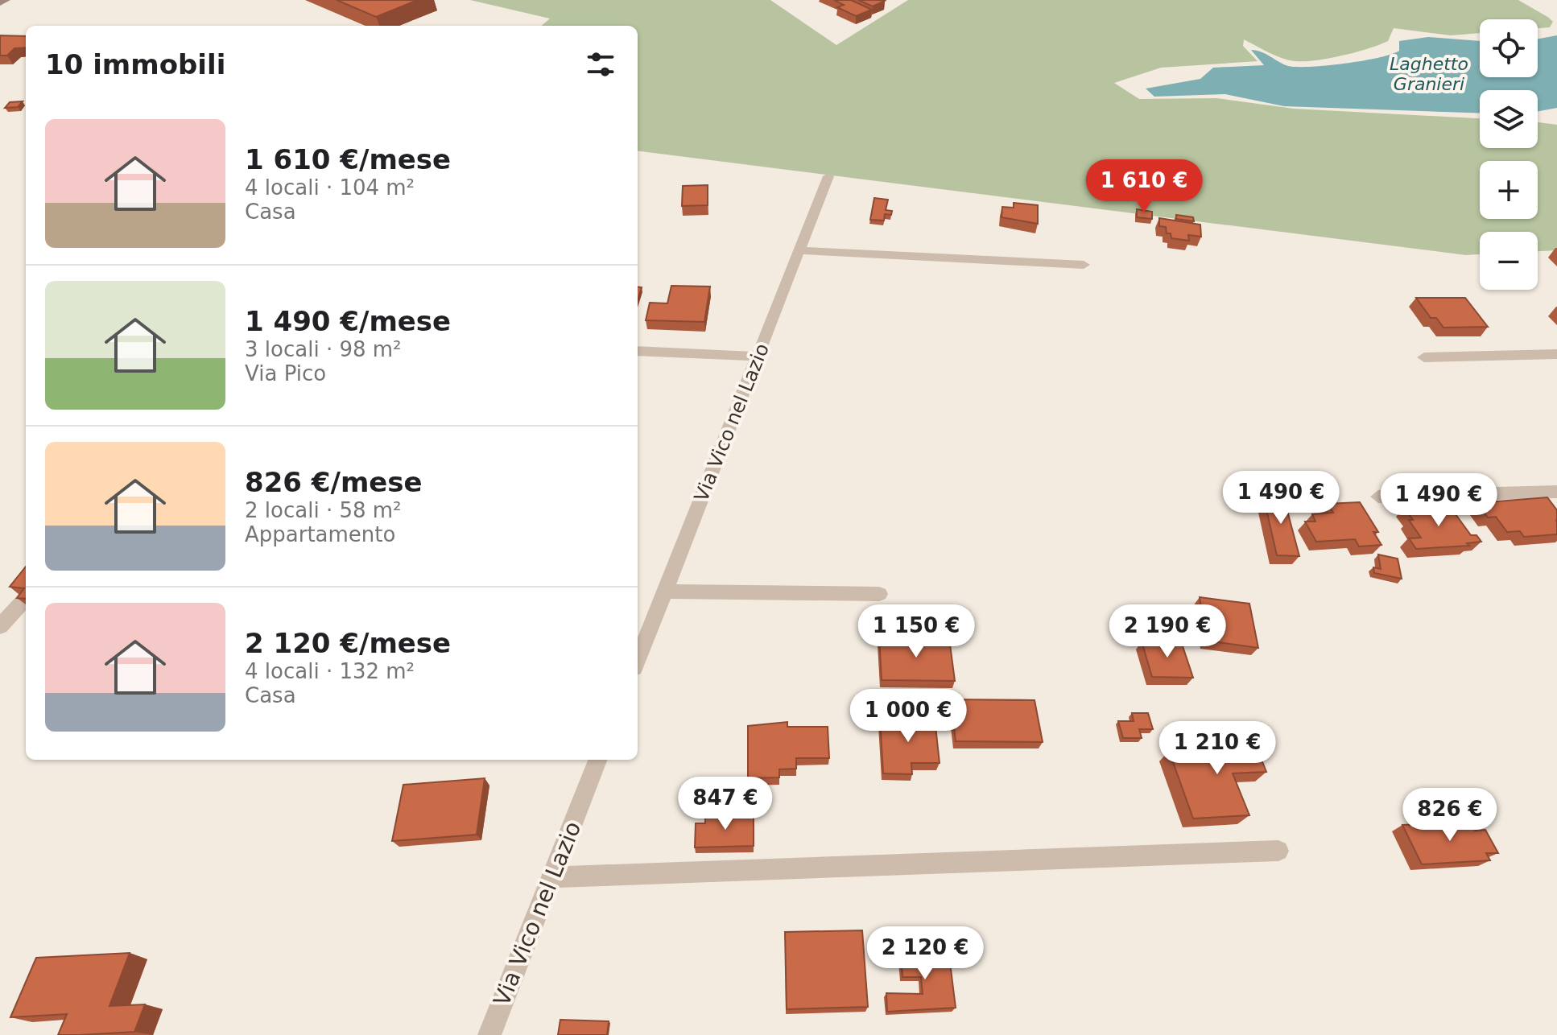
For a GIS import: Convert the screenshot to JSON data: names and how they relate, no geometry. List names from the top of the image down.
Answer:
{
  "streets": {
    "street": ["Via Vico nel Lazio"]
  },
  "water": ["Laghetto Granieri"],
  "page": {
    "map_buttons": ["+", "−"],
    "heading": "10 immobili",
    "list": [
      {
        "name": "1 610 €/mese",
        "note": "4 locali · 104 m² · Casa"
      },
      {
        "name": "1 490 €/mese",
        "note": "3 locali · 98 m² · Via Pico"
      },
      {
        "name": "826 €/mese",
        "note": "2 locali · 58 m² · Appartamento"
      },
      {
        "name": "2 120 €/mese",
        "note": "4 locali · 132 m² · Casa"
      }
    ],
    "price": [
      "1 610 €",
      "1 490 €",
      "1 490 €",
      "1 150 €",
      "2 190 €",
      "1 000 €",
      "1 210 €",
      "847 €",
      "826 €",
      "2 120 €"
    ]
  }
}
